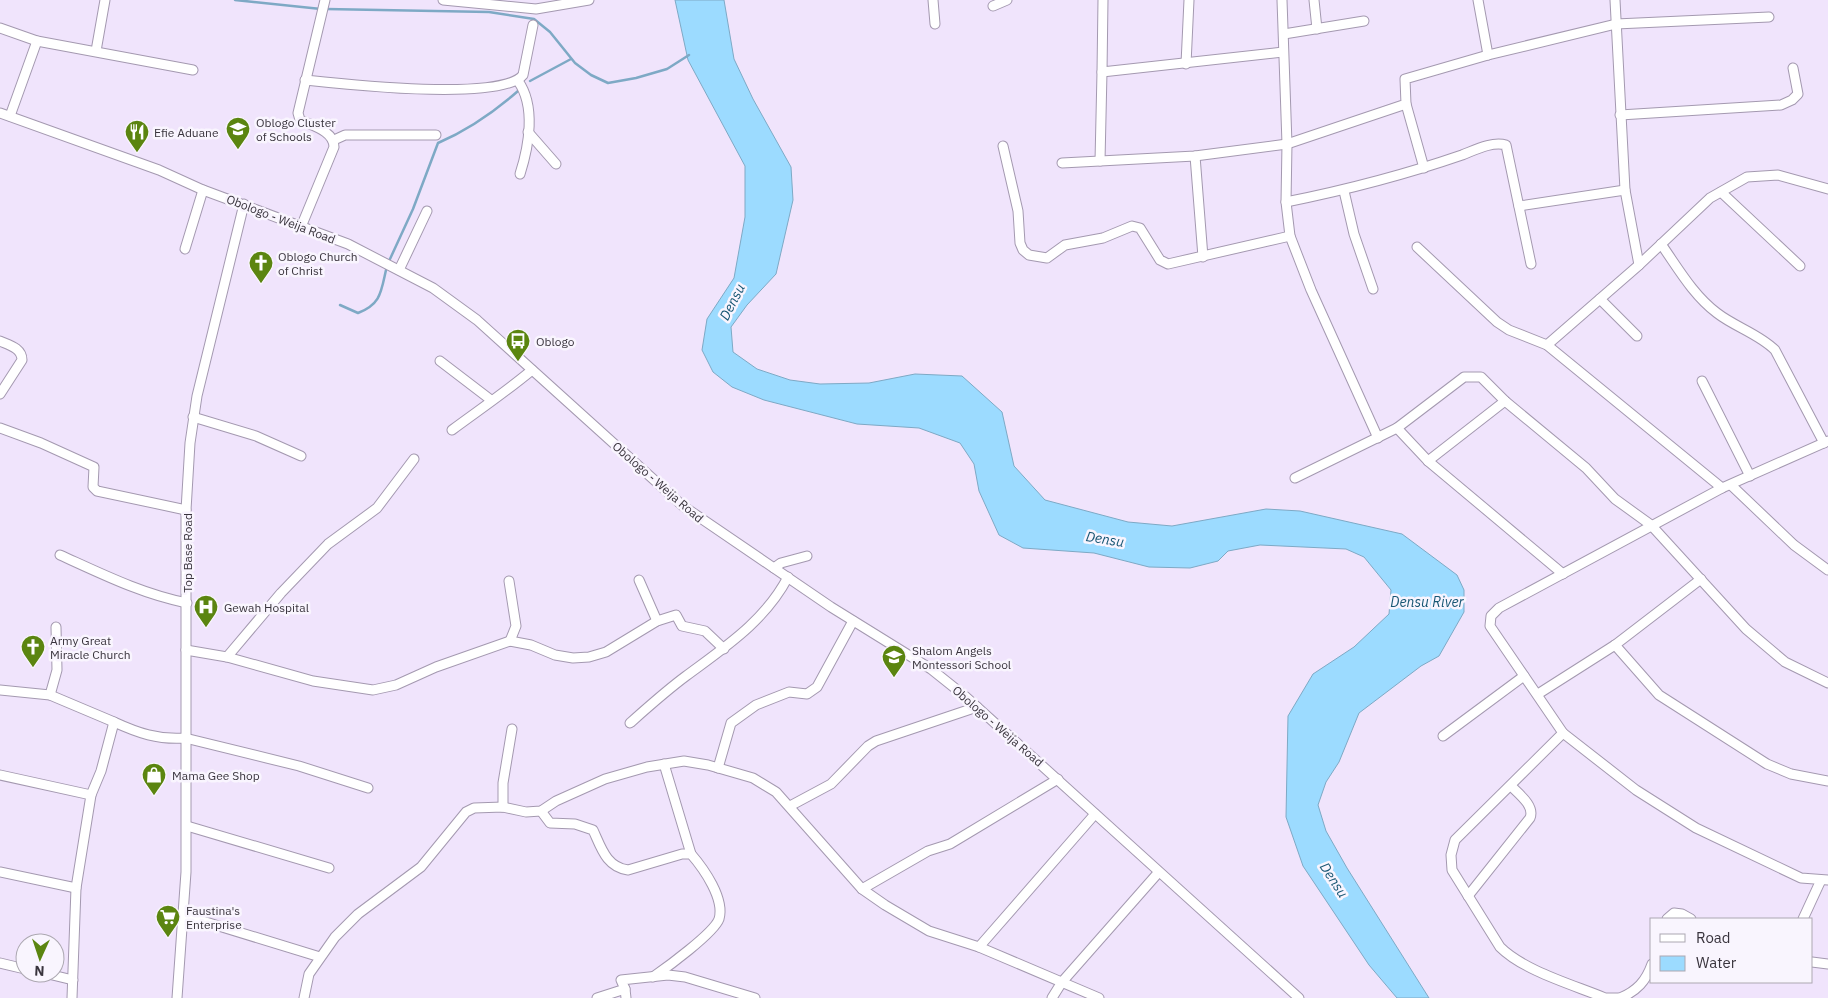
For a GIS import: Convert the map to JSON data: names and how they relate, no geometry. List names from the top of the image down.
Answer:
{
  "streets": {
    "street": ["Obologo - Weija Road", "Top Base Road"]
  },
  "crossings": [
    ["Obologo - Weija Road", "Top Base Road"]
  ],
  "water": ["Densu", "Densu River"],
  "places": {
    "school or university": ["Oblogo Cluster of Schools", "Shalom Angels Montessori School"],
    "restaurant": ["Efie Aduane"],
    "church": ["Oblogo Church of Christ", "Army Great Miracle Church"],
    "bus stop": ["Oblogo"],
    "hospital": ["Gewah Hospital"],
    "shop": ["Mama Gee Shop"],
    "supermarket": ["Faustina's Enterprise"]
  },
  "legend": ["Road", "Water"],
  "north": "bottom"
}
